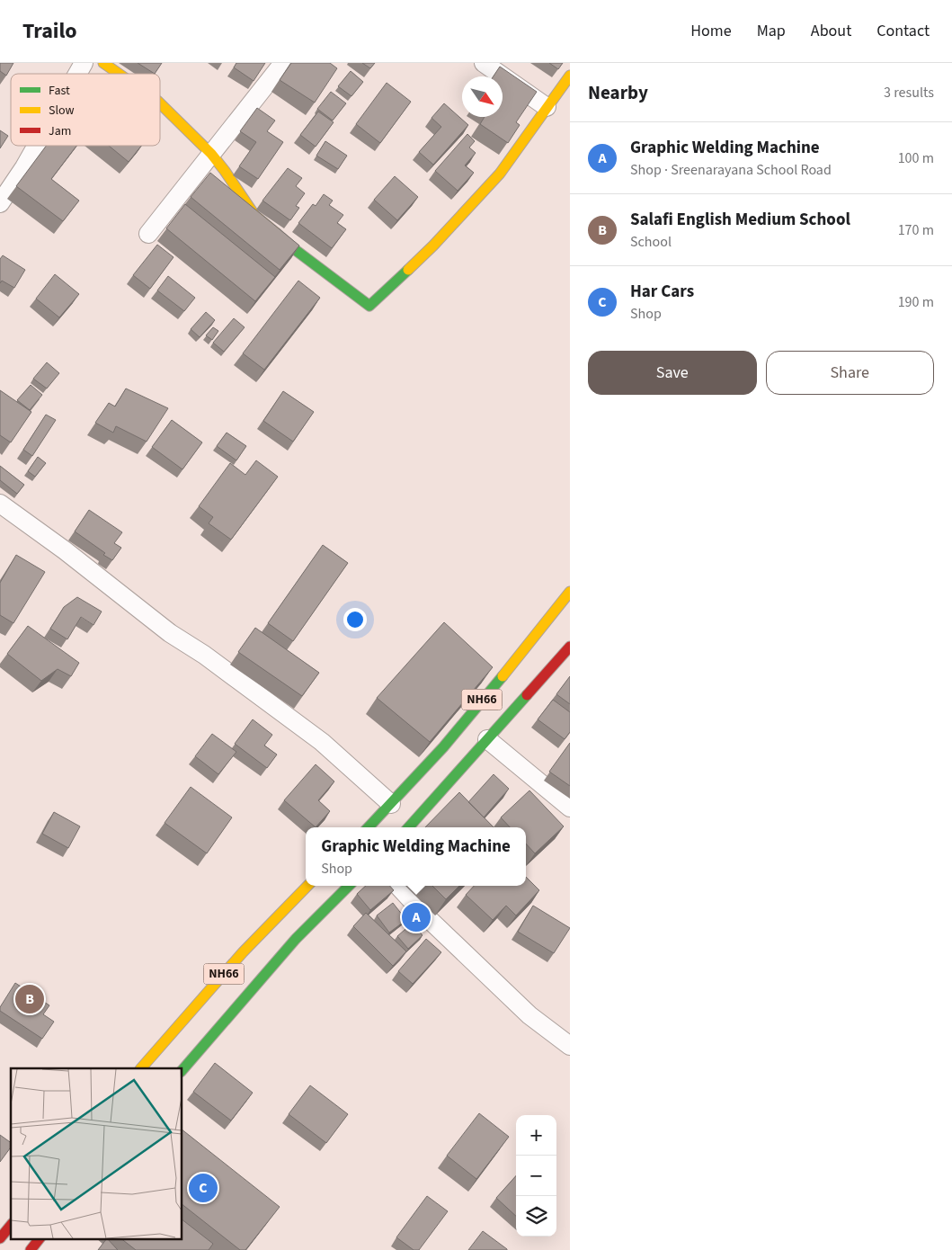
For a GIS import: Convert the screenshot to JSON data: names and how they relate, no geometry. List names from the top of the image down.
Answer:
{
  "streets": {
    "main road": ["NH66"]
  },
  "legend": ["Fast", "Slow", "Jam"],
  "north": "bottom right",
  "page": {
    "header": "Trailo",
    "nav": [
      "Home",
      "Map",
      "About",
      "Contact"
    ],
    "heading": ["Nearby", "3 results"],
    "list": [
      {
        "mark": "A",
        "name": "Graphic Welding Machine",
        "note": "Shop · Sreenarayana School Road",
        "value": "100 m"
      },
      {
        "mark": "B",
        "name": "Salafi English Medium School",
        "note": "School",
        "value": "170 m"
      },
      {
        "mark": "C",
        "name": "Har Cars",
        "note": "Shop",
        "value": "190 m"
      }
    ],
    "buttons": ["Save", "Share"],
    "popup": ["Graphic Welding Machine", "Shop"],
    "pins": ["A", "B", "C"],
    "map_buttons": ["+", "−"]
  }
}
